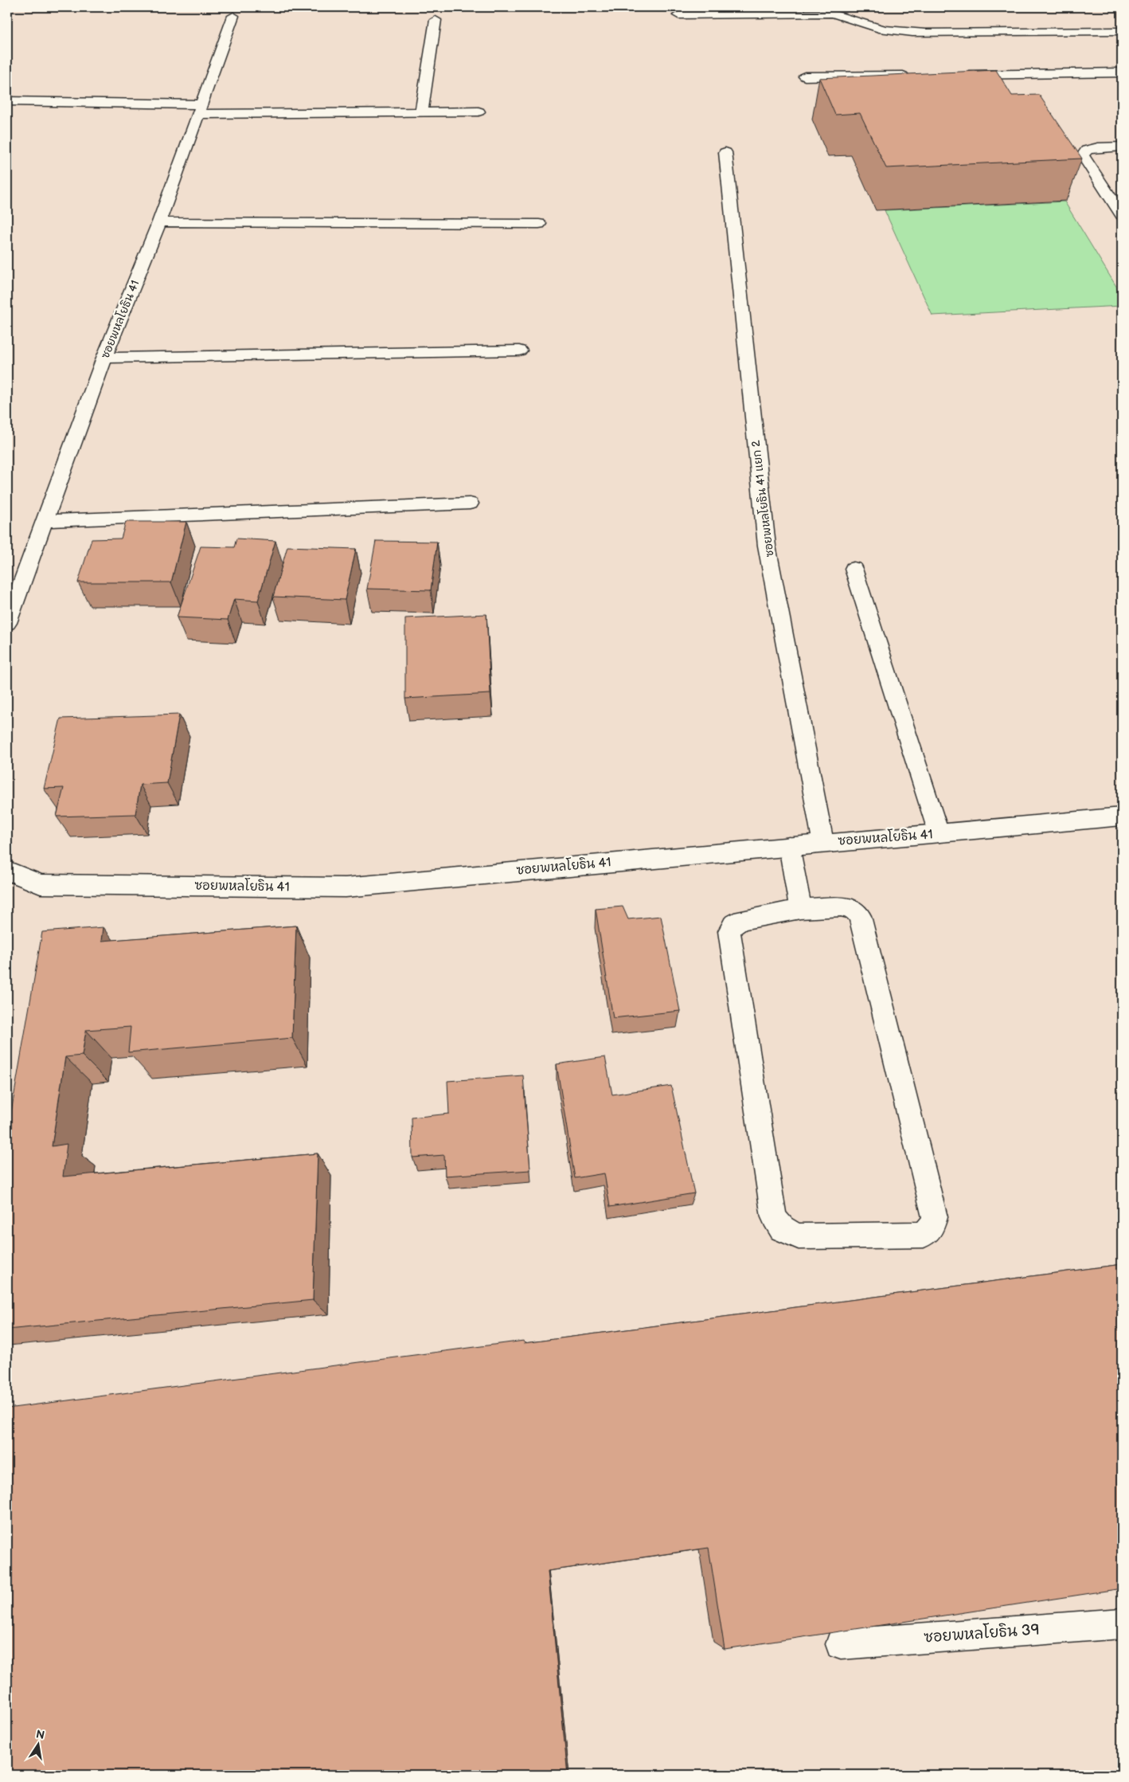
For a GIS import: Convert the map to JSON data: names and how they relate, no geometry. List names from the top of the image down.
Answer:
{
  "streets": {
    "street": ["ซอยพหลโยธิน 41", "ซอยพหลโยธิน 41 แยก 2", "ซอยพหลโยธิน 39"]
  },
  "crossings": [
    ["ซอยพหลโยธิน 41", "ซอยพหลโยธิน 41 แยก 2"]
  ],
  "north": "top"
}
